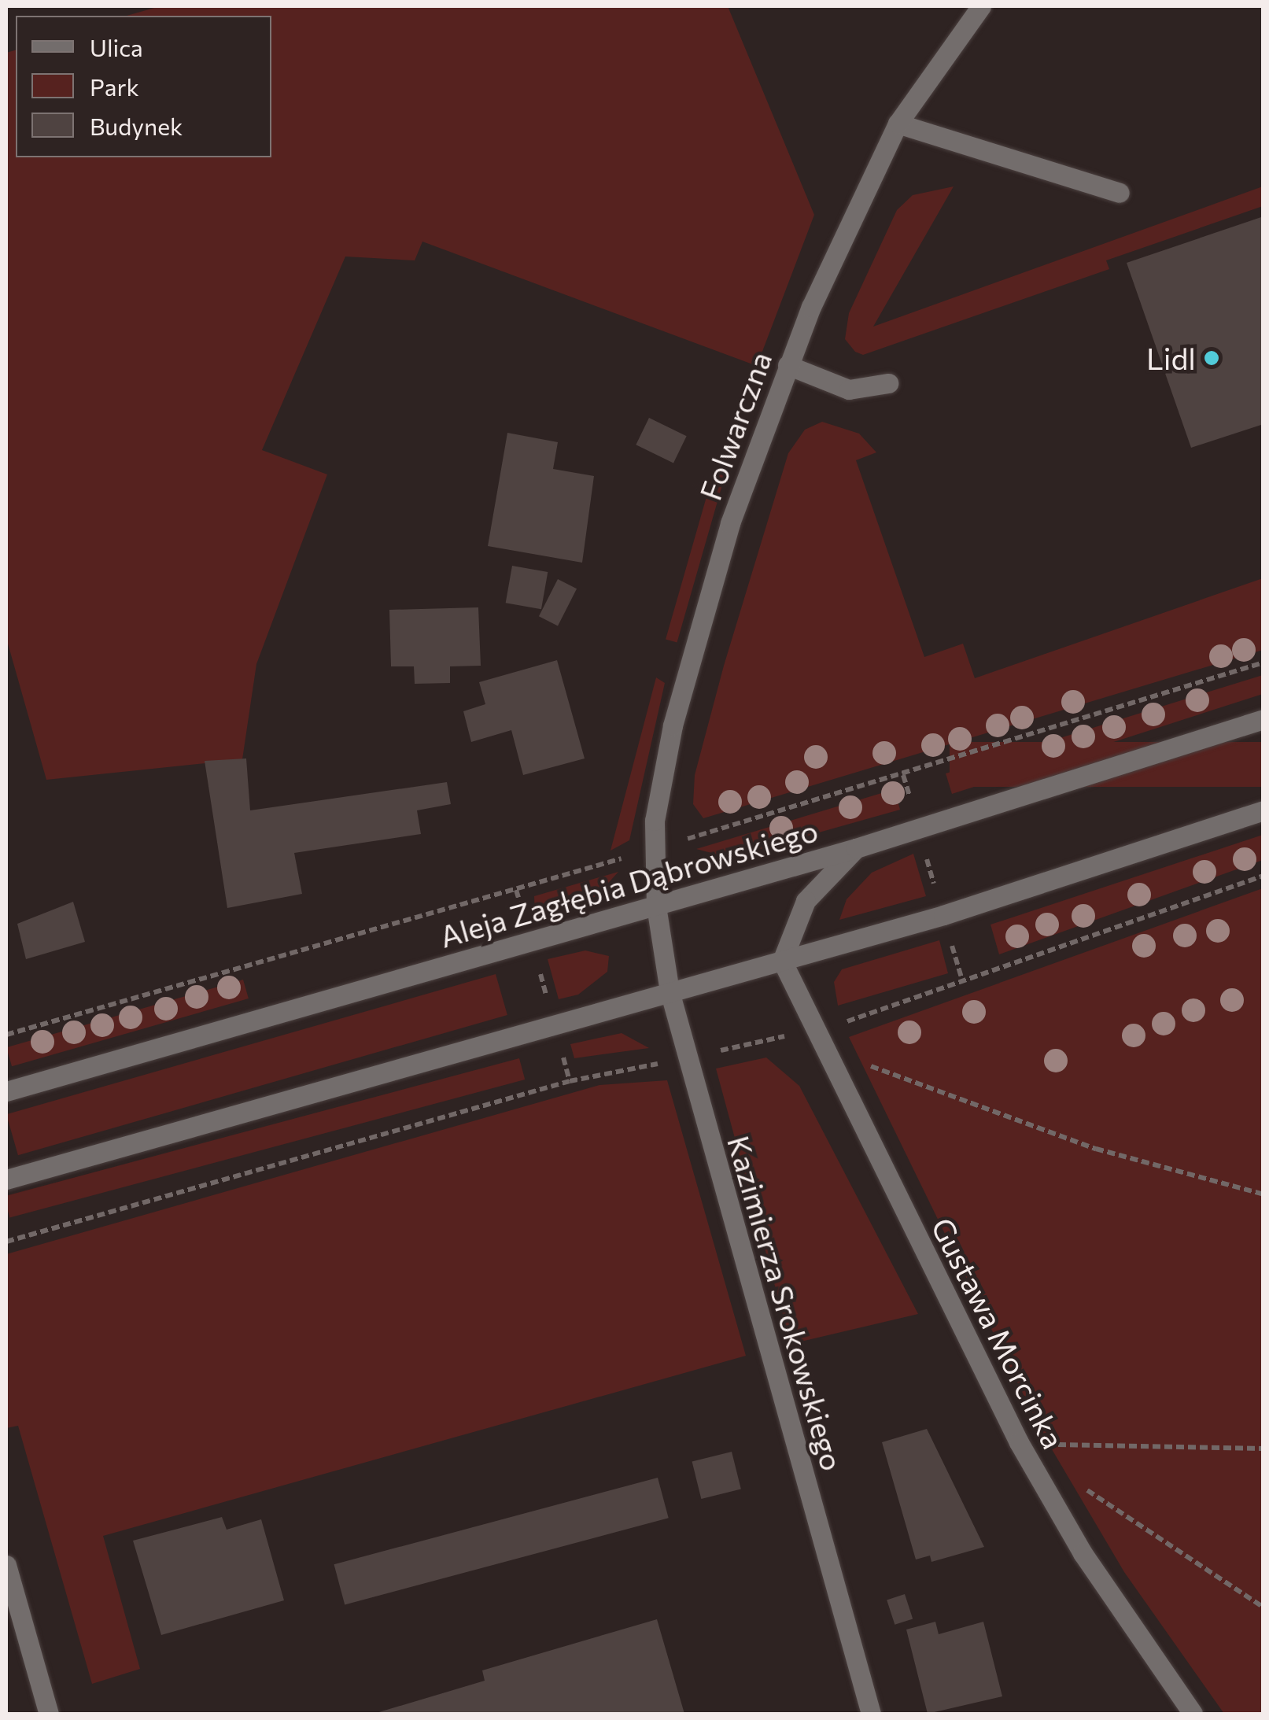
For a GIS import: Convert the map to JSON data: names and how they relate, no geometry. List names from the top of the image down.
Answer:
{
  "streets": {
    "street": [
      "Folwarczna",
      "Aleja Zagłębia Dąbrowskiego",
      "Kazimierza Srokowskiego",
      "Gustawa Morcinka"
    ]
  },
  "crossings": [
    ["Folwarczna", "Aleja Zagłębia Dąbrowskiego"],
    ["Folwarczna", "Kazimierza Srokowskiego"],
    ["Aleja Zagłębia Dąbrowskiego", "Kazimierza Srokowskiego"]
  ],
  "places": ["Lidl"],
  "legend": ["Ulica", "Park", "Budynek"]
}
